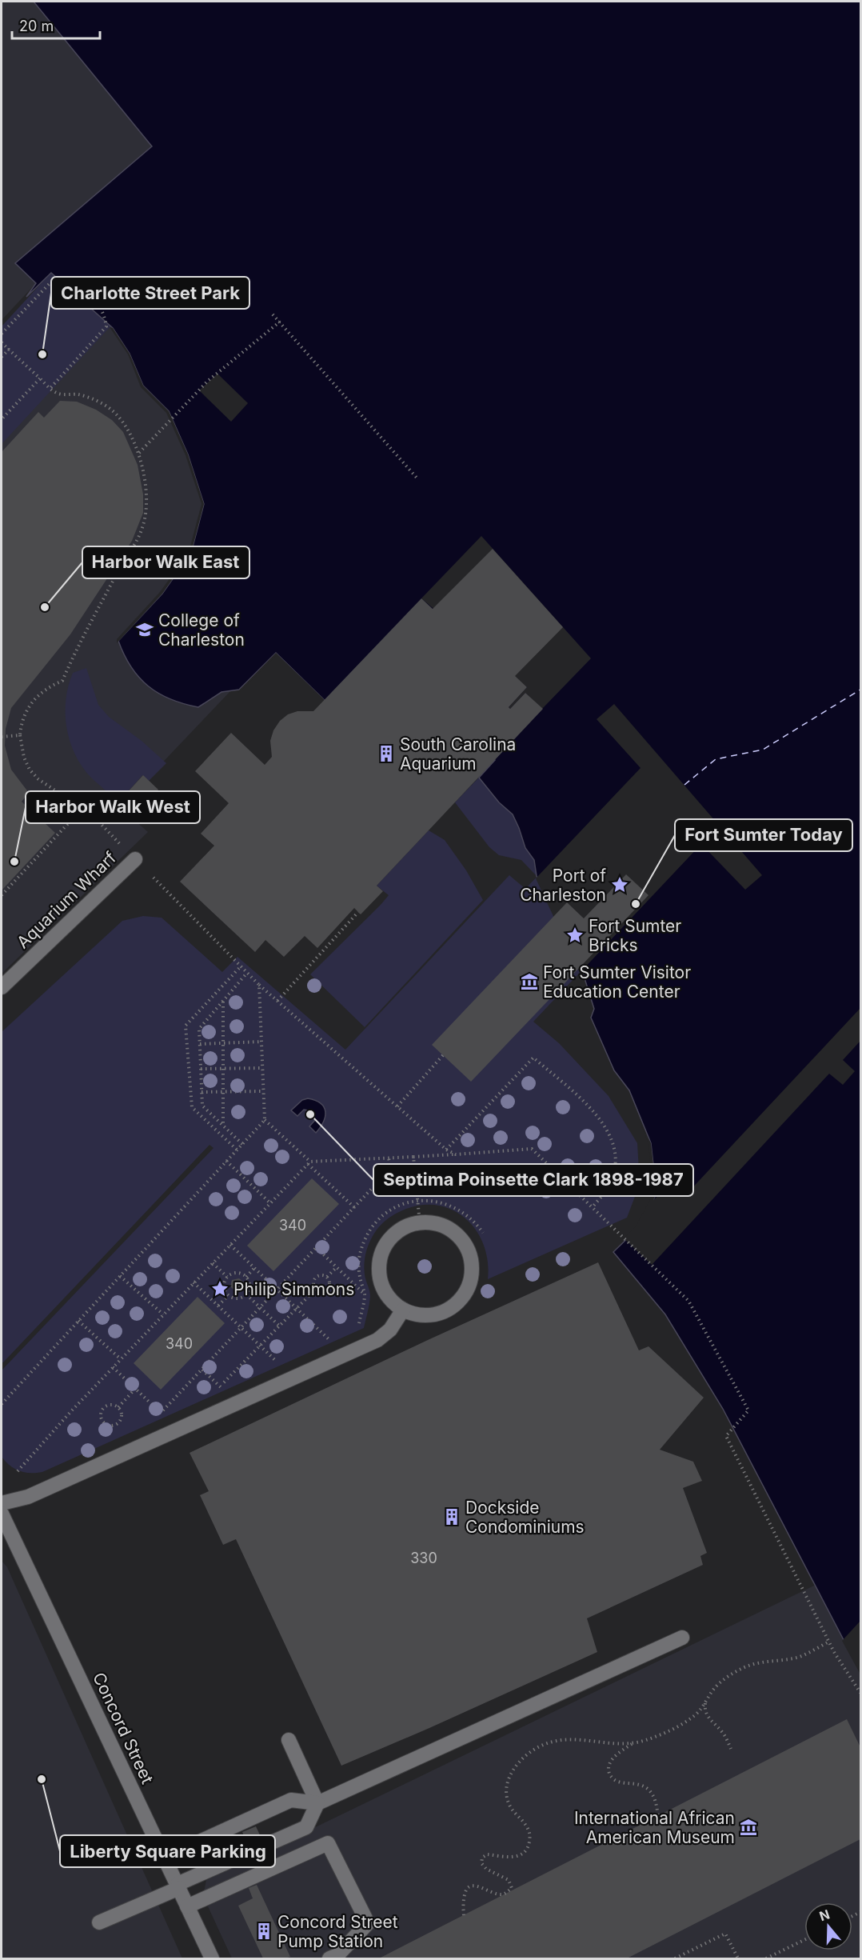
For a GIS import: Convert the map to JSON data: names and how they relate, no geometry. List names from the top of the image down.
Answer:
{
  "streets": {
    "street": ["Aquarium Wharf", "Concord Street"]
  },
  "places": {
    "other": [
      "Charlotte Street Park",
      "Harbor Walk East",
      "Harbor Walk West",
      "Fort Sumter Today",
      "Septima Poinsette Clark 1898-1987",
      "Liberty Square Parking"
    ],
    "school or university": ["College of Charleston"],
    "building": ["South Carolina Aquarium", "Dockside Condominiums", "Concord Street Pump Station"],
    "place": ["Port of Charleston", "Fort Sumter Bricks", "Philip Simmons"],
    "museum": ["Fort Sumter Visitor Education Center", "International African American Museum"]
  },
  "house_numbers": ["340", "340", "330"],
  "scale_bar": "20 m",
  "north": "top"
}
